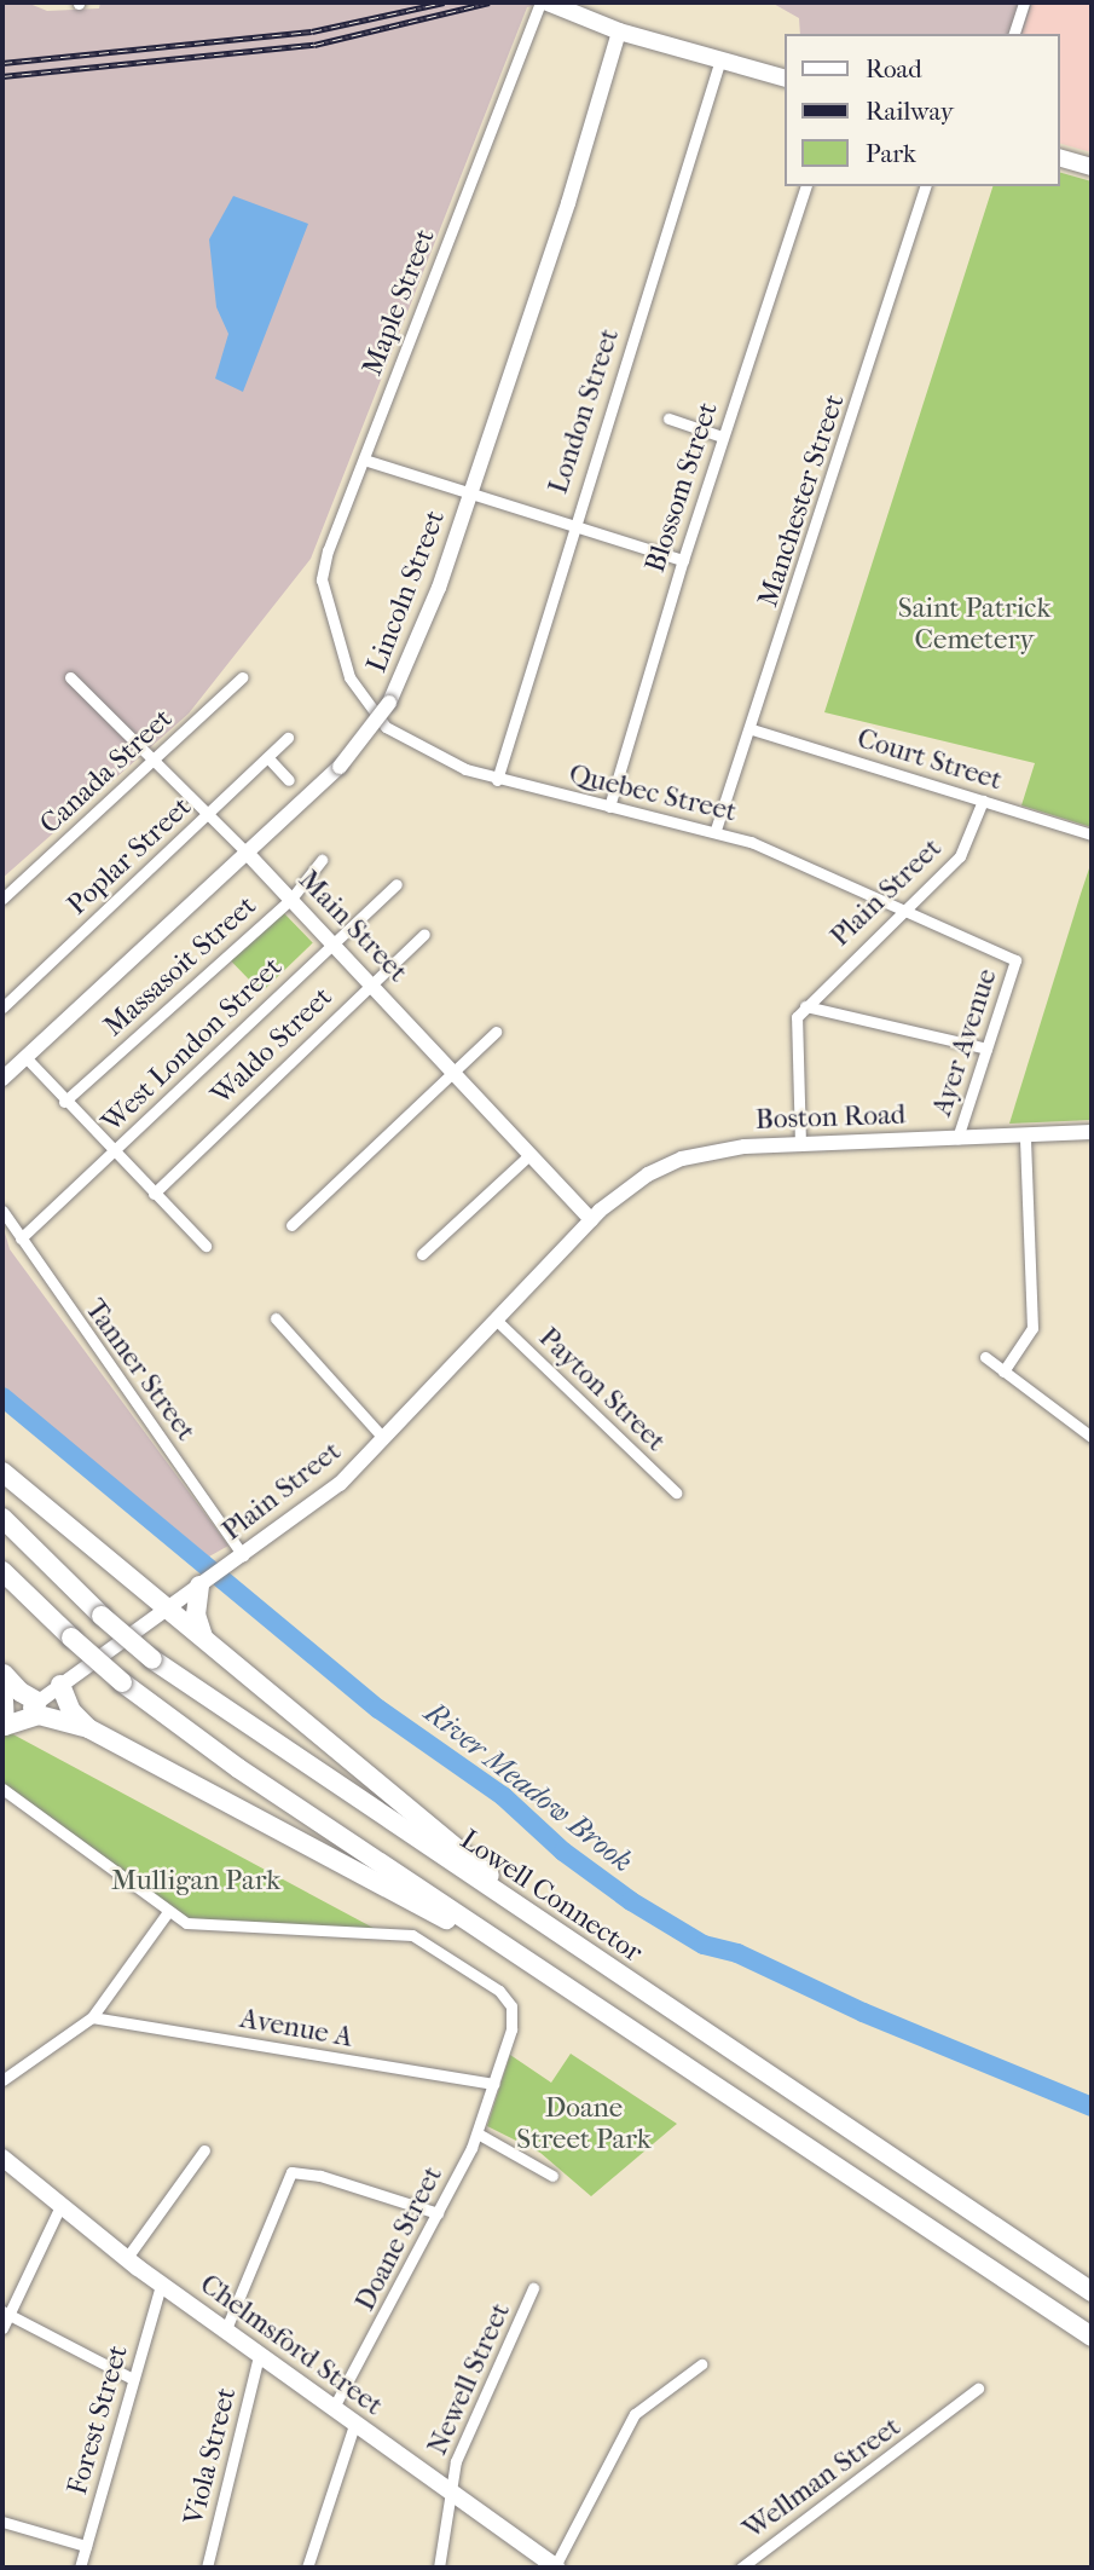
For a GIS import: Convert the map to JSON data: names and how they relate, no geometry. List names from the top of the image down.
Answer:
{
  "streets": {
    "highway": ["Lowell Connector"],
    "main road": ["Chelmsford Street"],
    "street": [
      "Maple Street",
      "London Street",
      "Blossom Street",
      "Manchester Street",
      "Lincoln Street",
      "Court Street",
      "Canada Street",
      "Quebec Street",
      "Poplar Street",
      "Plain Street",
      "Main Street",
      "Massasoit Street",
      "Ayer Avenue",
      "West London Street",
      "Waldo Street",
      "Boston Road",
      "Tanner Street",
      "Payton Street",
      "Avenue A",
      "Doane Street",
      "Newell Street",
      "Forest Street",
      "Viola Street",
      "Wellman Street"
    ]
  },
  "crossings": [
    ["Maple Street", "Quebec Street"],
    ["London Street", "Quebec Street"],
    ["Blossom Street", "Quebec Street"],
    ["Manchester Street", "Court Street"],
    ["Manchester Street", "Quebec Street"],
    ["Lincoln Street", "Main Street"],
    ["Court Street", "Plain Street"],
    ["Canada Street", "Main Street"],
    ["Quebec Street", "Plain Street"],
    ["Quebec Street", "Ayer Avenue"],
    ["Poplar Street", "Main Street"],
    ["Plain Street", "Main Street"],
    ["Plain Street", "Boston Road"],
    ["Plain Street", "Tanner Street"],
    ["Plain Street", "Payton Street"],
    ["Main Street", "Massasoit Street"],
    ["Main Street", "West London Street"],
    ["Main Street", "Waldo Street"],
    ["Main Street", "Boston Road"],
    ["Ayer Avenue", "Boston Road"],
    ["West London Street", "Tanner Street"],
    ["Avenue A", "Doane Street"],
    ["Doane Street", "Chelmsford Street"],
    ["Chelmsford Street", "Newell Street"],
    ["Chelmsford Street", "Forest Street"],
    ["Chelmsford Street", "Viola Street"]
  ],
  "water": ["River Meadow Brook"],
  "parks": ["Saint Patrick Cemetery", "Mulligan Park", "Doane Street Park"],
  "legend": ["Road", "Railway", "Park"]
}
